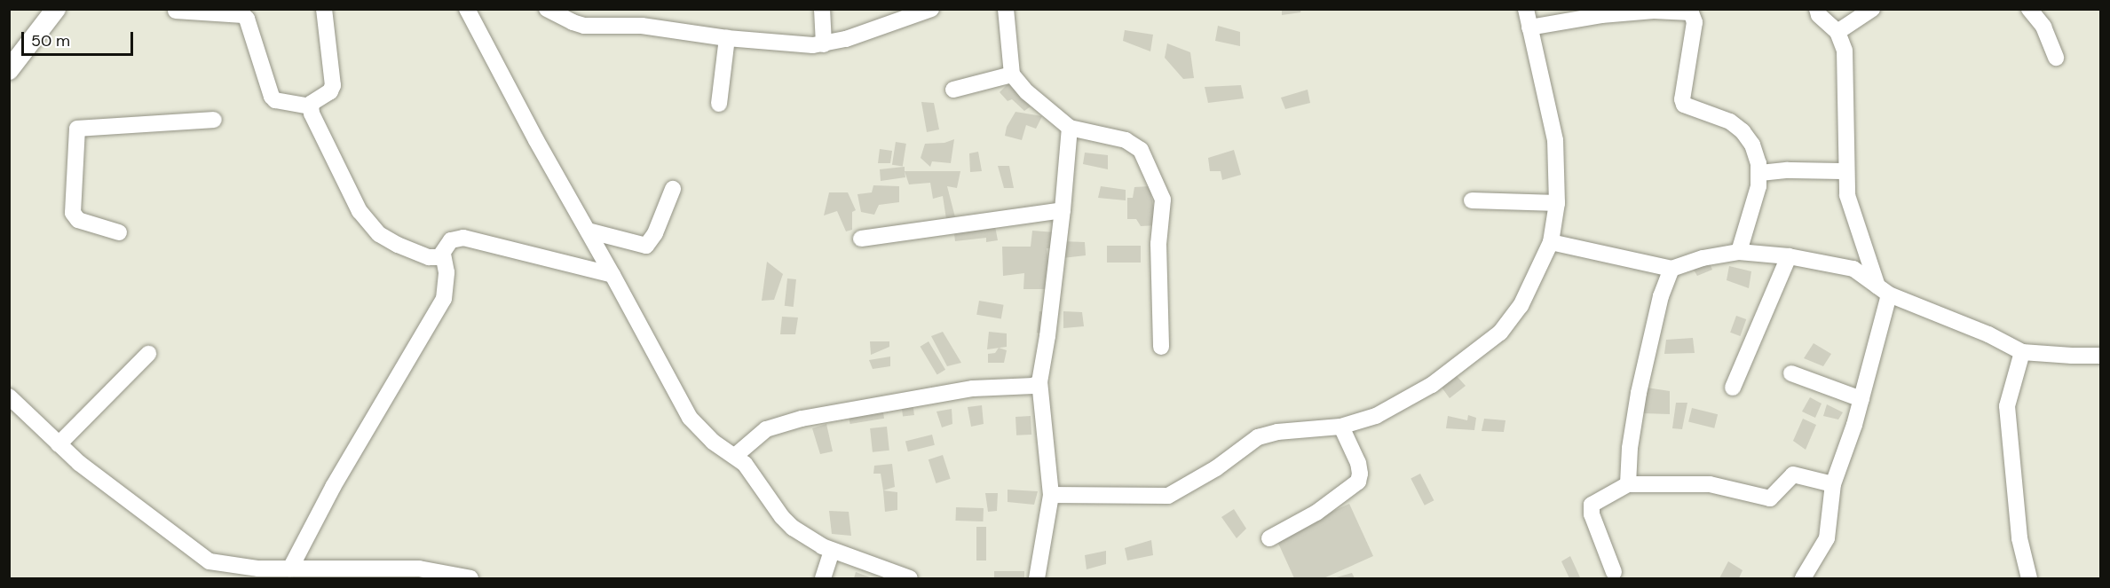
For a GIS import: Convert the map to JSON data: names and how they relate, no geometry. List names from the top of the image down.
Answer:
{
  "scale_bar": "50 m"
}
